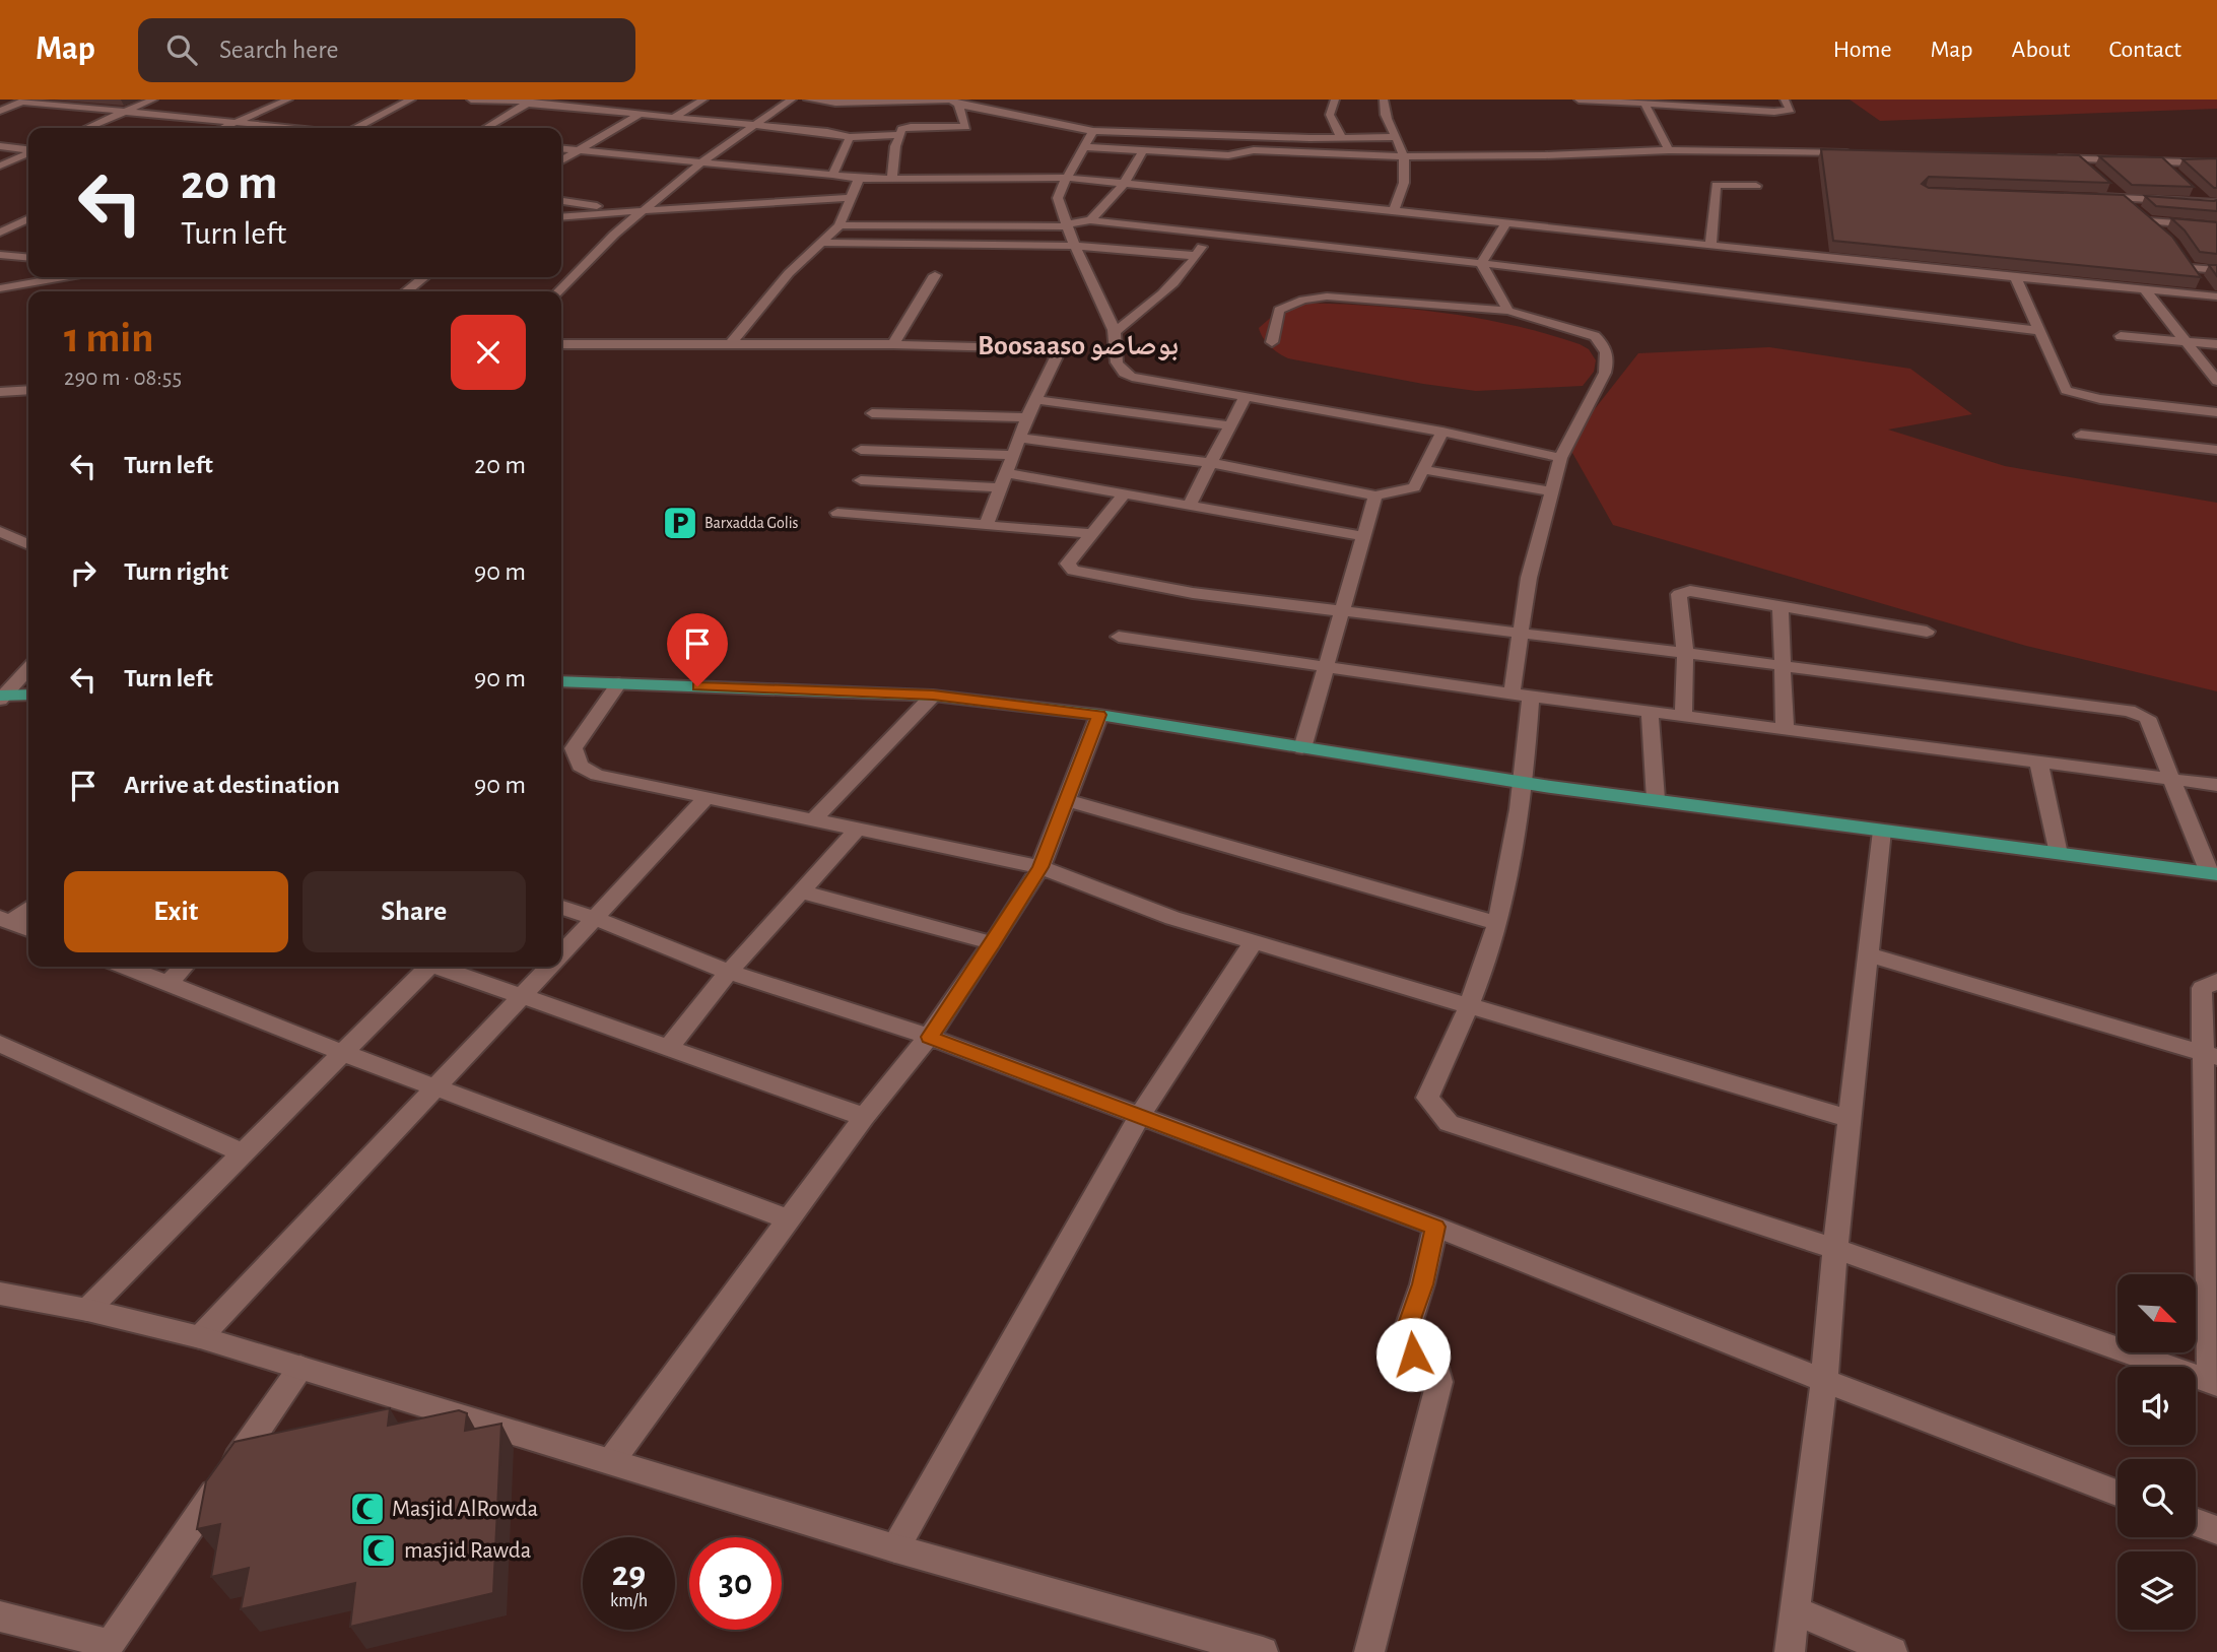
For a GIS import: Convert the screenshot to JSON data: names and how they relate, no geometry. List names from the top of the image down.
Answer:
{
  "districts": ["Boosaaso بوصاصو"],
  "places": {
    "parking": ["Barxadda Golis"],
    "mosque": ["Masjid AlRowda", "masjid Rawda"]
  },
  "north": "bottom right",
  "page": {
    "header": "Map",
    "search": "Search here",
    "nav": [
      "Home",
      "Map",
      "About",
      "Contact"
    ],
    "turn": ["20 m", "Turn left"],
    "heading": ["1 min", "290 m · 08:55"],
    "list": [
      {
        "name": "Turn left",
        "value": "20 m"
      },
      {
        "name": "Turn right",
        "value": "90 m"
      },
      {
        "name": "Turn left",
        "value": "90 m"
      },
      {
        "name": "Arrive at destination",
        "value": "90 m"
      }
    ],
    "buttons": ["Exit", "Share"],
    "speed": "29 km/h",
    "limit": "30"
  }
}
